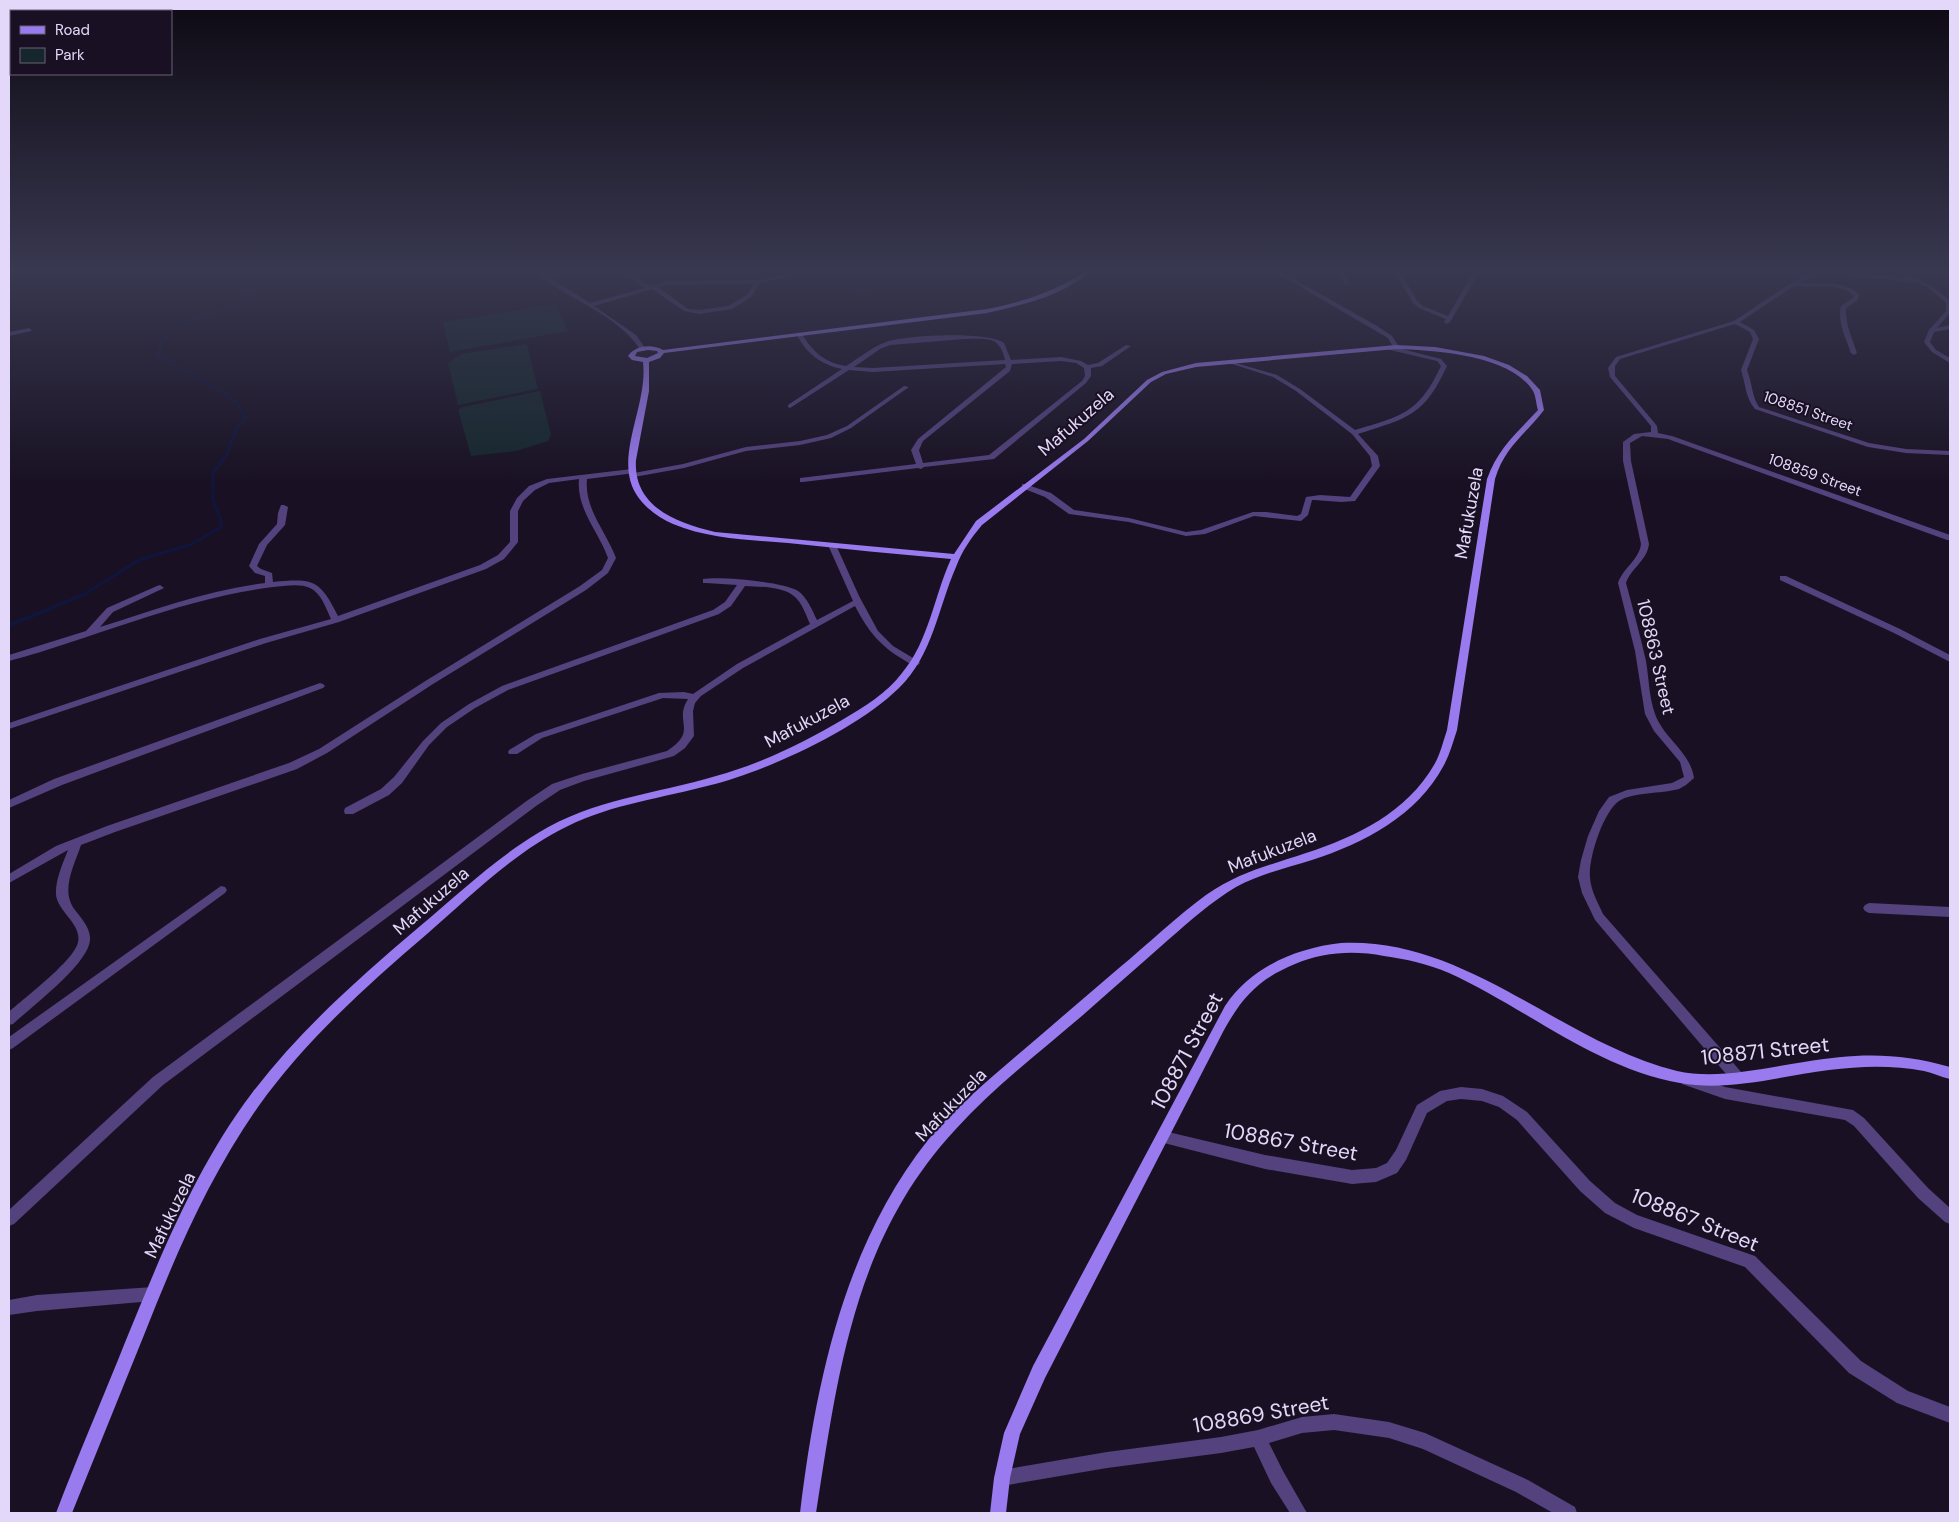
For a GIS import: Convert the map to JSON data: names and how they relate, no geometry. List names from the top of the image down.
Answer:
{
  "streets": {
    "main road": ["Mafukuzela", "108871 Street"],
    "street": [
      "108851 Street",
      "108859 Street",
      "108863 Street",
      "108867 Street",
      "108869 Street"
    ]
  },
  "crossings": [
    ["108859 Street", "108863 Street"],
    ["108863 Street", "108871 Street"],
    ["108871 Street", "108867 Street"],
    ["108871 Street", "108869 Street"]
  ],
  "legend": ["Road", "Park"]
}
